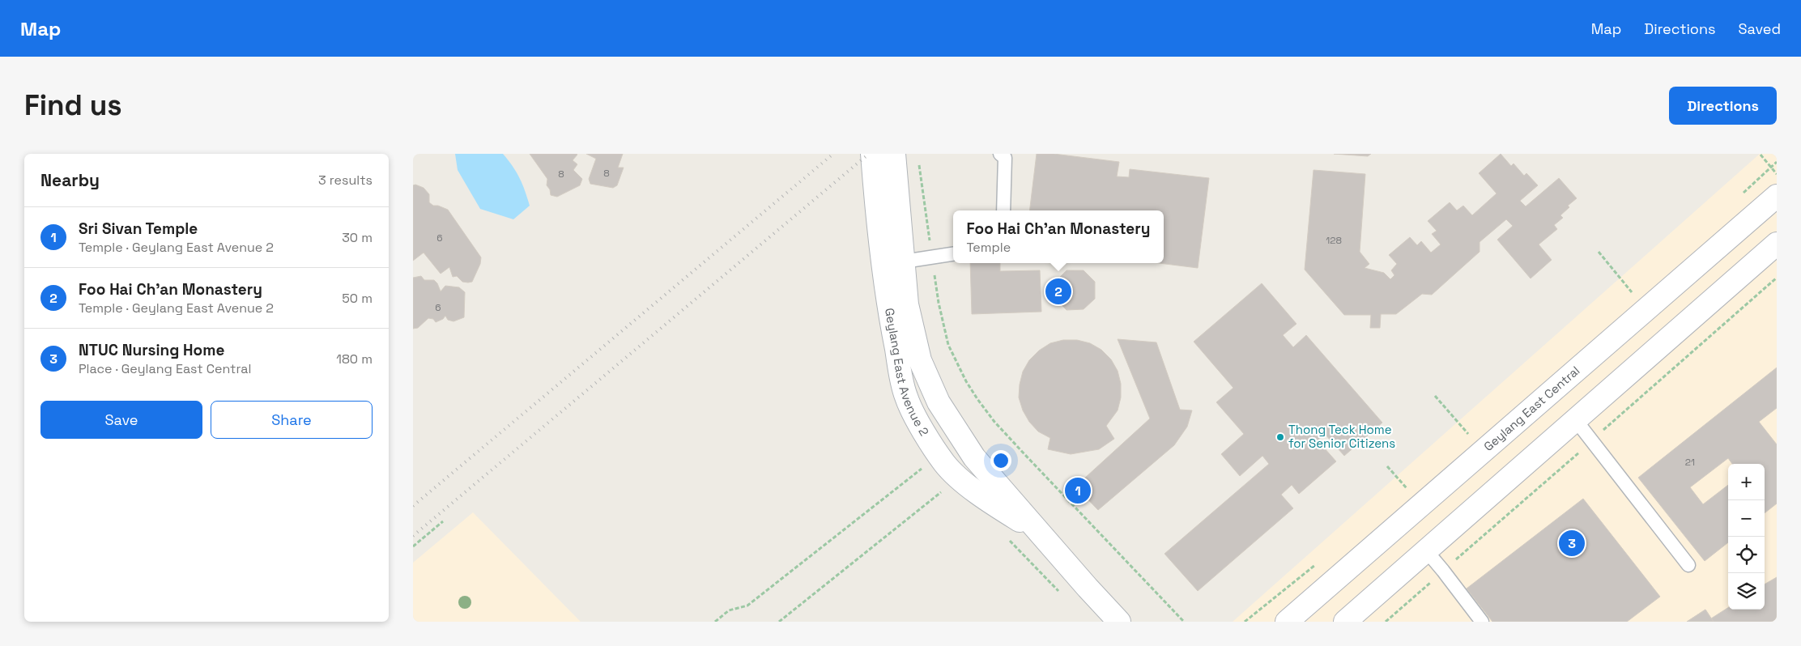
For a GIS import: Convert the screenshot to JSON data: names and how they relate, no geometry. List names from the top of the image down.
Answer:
{
  "streets": {
    "main road": ["Geylang East Avenue 2", "Geylang East Central"]
  },
  "places": ["Thong Teck Home for Senior Citizens"],
  "house_numbers": [
    "8",
    "8",
    "6",
    "128",
    "6",
    "21"
  ],
  "page": {
    "header": "Map",
    "nav": ["Map", "Directions", "Saved"],
    "buttons": [
      "Directions",
      ["Save", "Share"]
    ],
    "title": "Find us",
    "heading": ["Nearby", "3 results"],
    "list": [
      {
        "mark": "1",
        "name": "Sri Sivan Temple",
        "note": "Temple · Geylang East Avenue 2",
        "value": "30 m"
      },
      {
        "mark": "2",
        "name": "Foo Hai Ch'an Monastery",
        "note": "Temple · Geylang East Avenue 2",
        "value": "50 m"
      },
      {
        "mark": "3",
        "name": "NTUC Nursing Home",
        "note": "Place · Geylang East Central",
        "value": "180 m"
      }
    ],
    "popup": ["Foo Hai Ch'an Monastery", "Temple"],
    "pins": ["2", "1", "3"],
    "map_buttons": ["+", "−"]
  }
}
